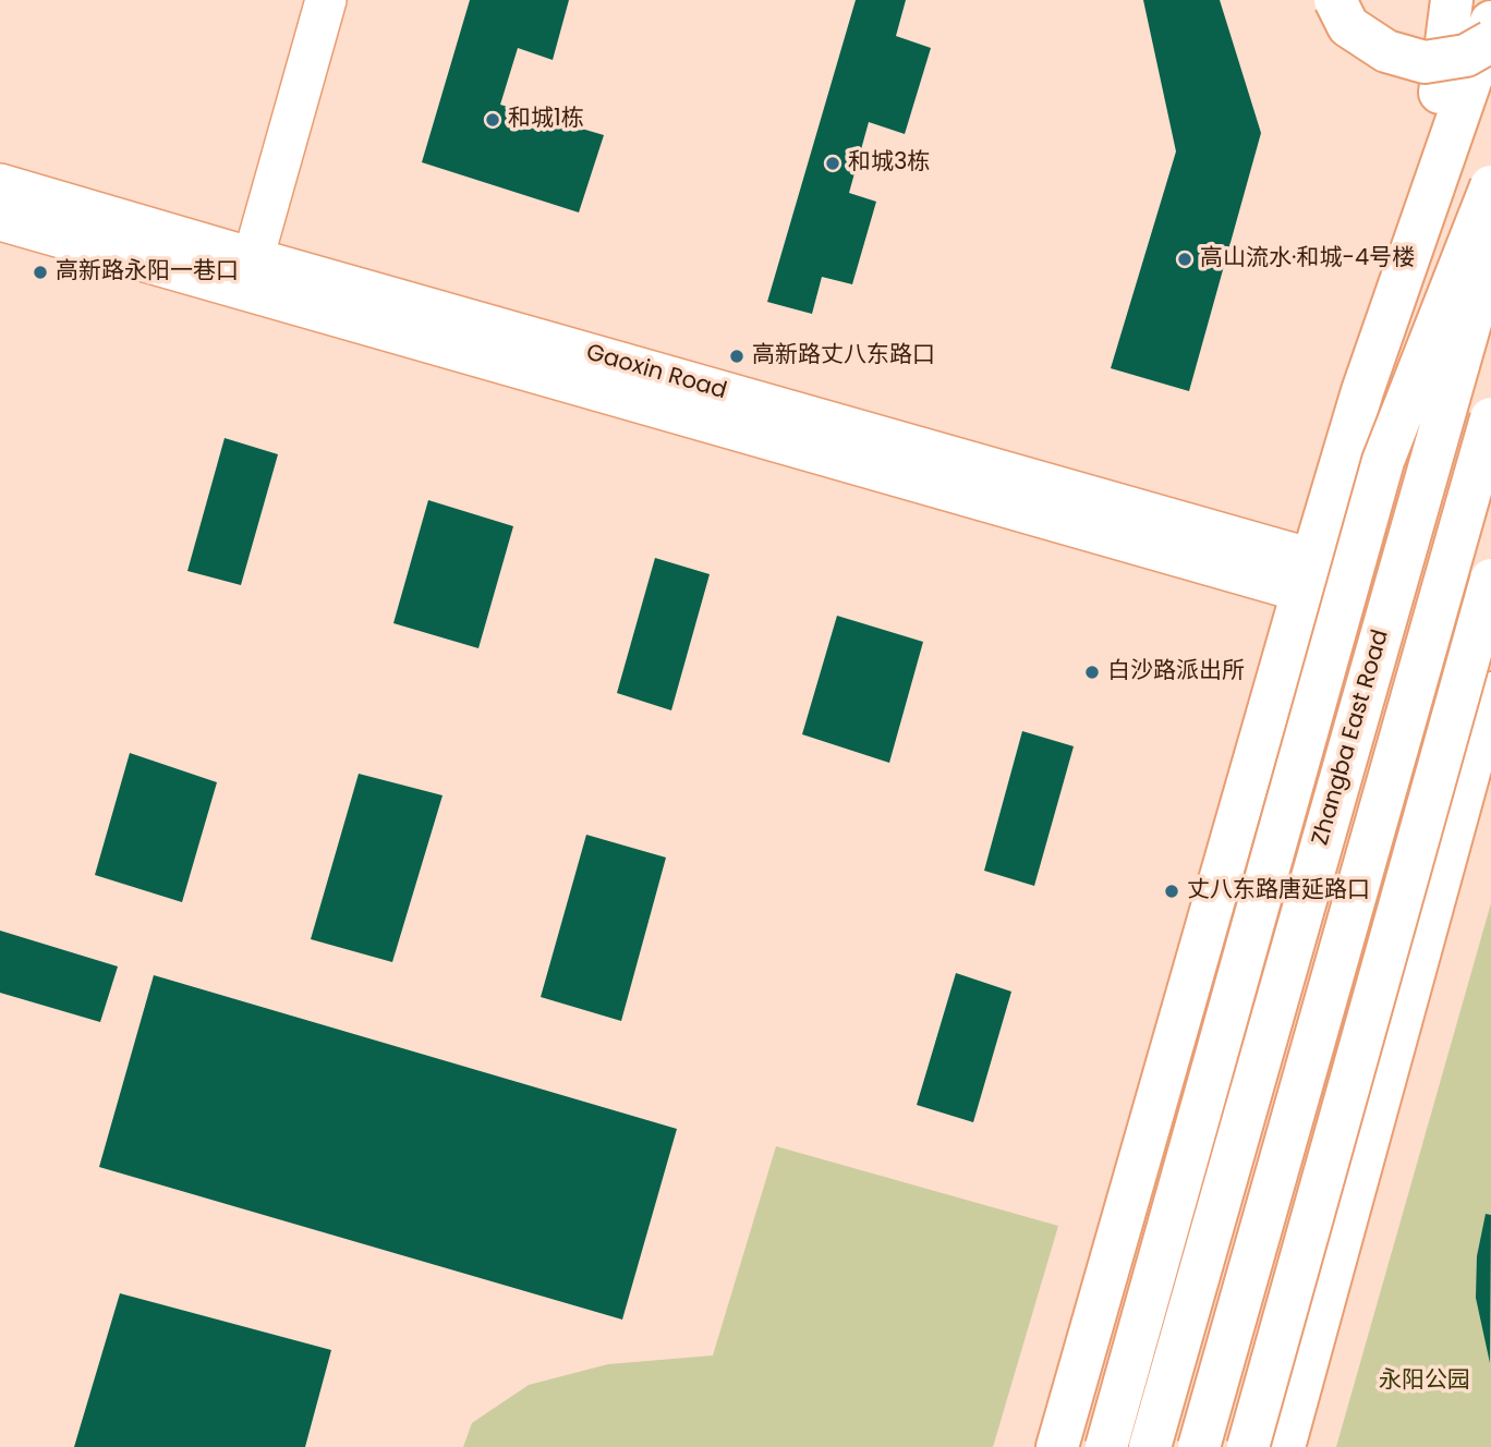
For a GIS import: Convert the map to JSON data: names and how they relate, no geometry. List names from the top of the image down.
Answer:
{
  "streets": {
    "main road": ["Gaoxin Road", "Zhangba East Road"]
  },
  "parks": ["永阳公园"],
  "places": [
    "和城1栋",
    "和城3栋",
    "高山流水·和城-4号楼",
    "高新路永阳一巷口",
    "高新路丈八东路口",
    "白沙路派出所",
    "丈八东路唐延路口"
  ]
}
